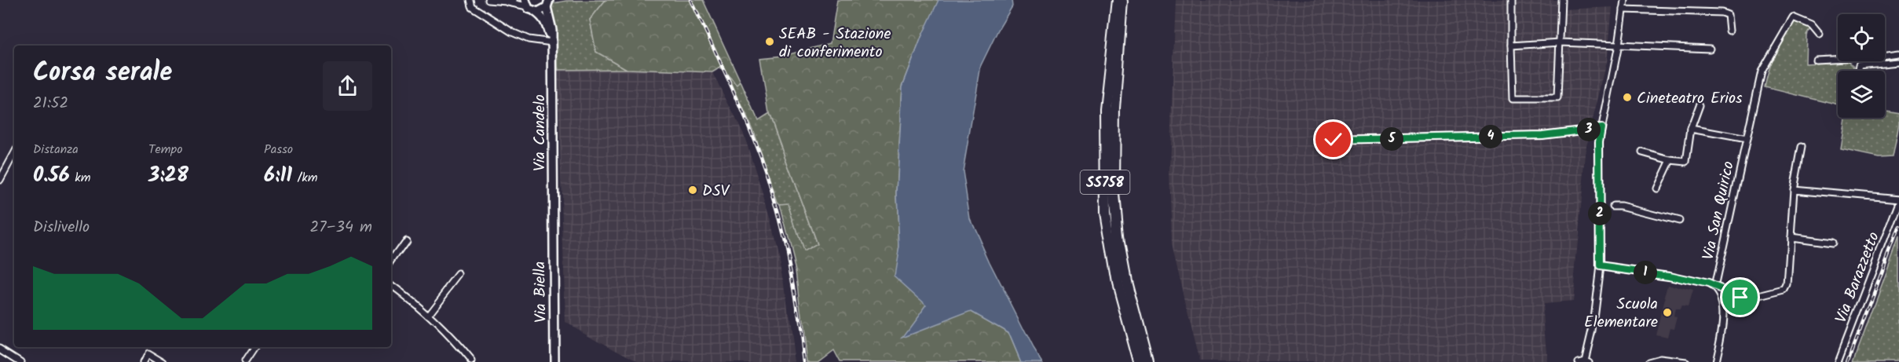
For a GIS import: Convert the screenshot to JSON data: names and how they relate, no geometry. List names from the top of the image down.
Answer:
{
  "streets": {
    "highway": ["SS758"],
    "street": [
      "Via Candelo",
      "Via San Quirico",
      "Via Barazzetto",
      "Via Biella"
    ]
  },
  "crossings": [
    ["Via Candelo", "Via Biella"]
  ],
  "places": [
    "SEAB - Stazione di conferimento",
    "Cineteatro Erios",
    "DSV",
    "Scuola Elementare"
  ],
  "page": {
    "heading": ["Corsa serale", "21:52"],
    "pins": [
      "3",
      "4",
      "5",
      "2",
      "1"
    ],
    "stats": [
      ["Distanza", "0.56 km"],
      ["Tempo", "3:28"],
      ["Passo", "6:11 /km"]
    ],
    "chart": ["Dislivello", "27–34 m"]
  }
}
